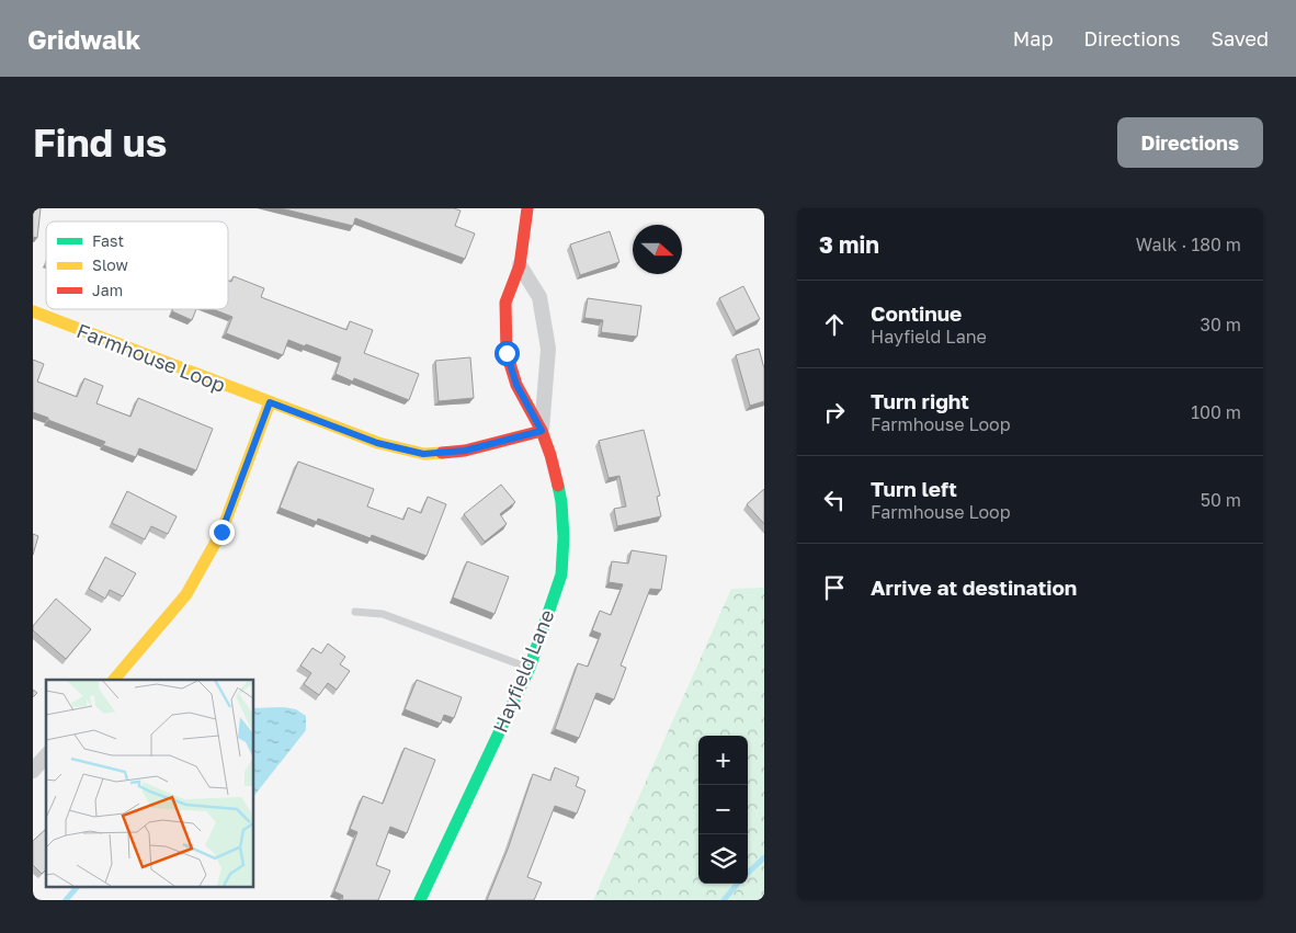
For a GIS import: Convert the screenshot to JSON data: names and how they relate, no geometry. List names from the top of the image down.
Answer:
{
  "streets": {
    "street": ["Farmhouse Loop", "Hayfield Lane"]
  },
  "crossings": [
    ["Farmhouse Loop", "Hayfield Lane"]
  ],
  "legend": ["Fast", "Slow", "Jam"],
  "north": "right",
  "page": {
    "header": "Gridwalk",
    "nav": ["Map", "Directions", "Saved"],
    "buttons": "Directions",
    "title": "Find us",
    "heading": ["3 min", "Walk · 180 m"],
    "list": [
      ["Continue", "Hayfield Lane", "30 m"],
      ["Turn right", "Farmhouse Loop", "100 m"],
      ["Turn left", "Farmhouse Loop", "50 m"],
      "Arrive at destination"
    ],
    "map_buttons": ["+", "−"]
  }
}
